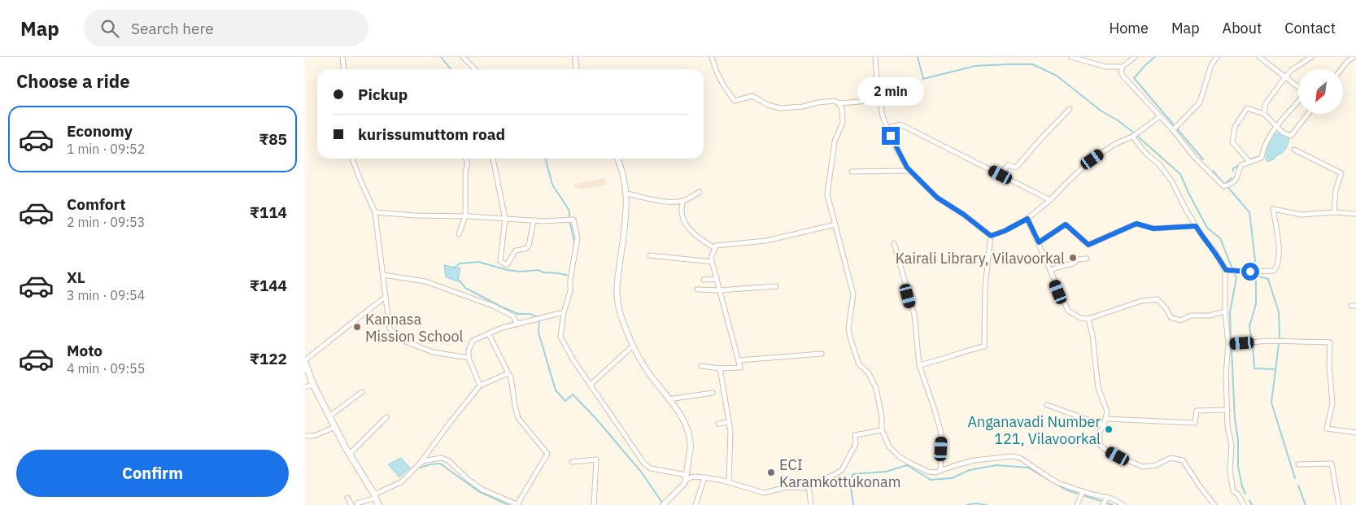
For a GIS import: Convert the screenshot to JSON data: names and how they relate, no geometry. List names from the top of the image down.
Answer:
{
  "places": [
    "Kairali Library, Vilavoorkal",
    "Kannasa Mission School",
    "Anganavadi Number 121, Vilavoorkal",
    "ECI Karamkottukonam"
  ],
  "north": "bottom left",
  "page": {
    "header": "Map",
    "search": "Search here",
    "nav": [
      "Home",
      "Map",
      "About",
      "Contact"
    ],
    "heading": "Choose a ride",
    "banner": ["Pickup", "kurissumuttom road"],
    "bubble": "2 min",
    "list": [
      {
        "name": "Economy",
        "note": "1 min · 09:52",
        "value": "₹85"
      },
      {
        "name": "Comfort",
        "note": "2 min · 09:53",
        "value": "₹114"
      },
      {
        "name": "XL",
        "note": "3 min · 09:54",
        "value": "₹144"
      },
      {
        "name": "Moto",
        "note": "4 min · 09:55",
        "value": "₹122"
      }
    ],
    "buttons": "Confirm"
  }
}
